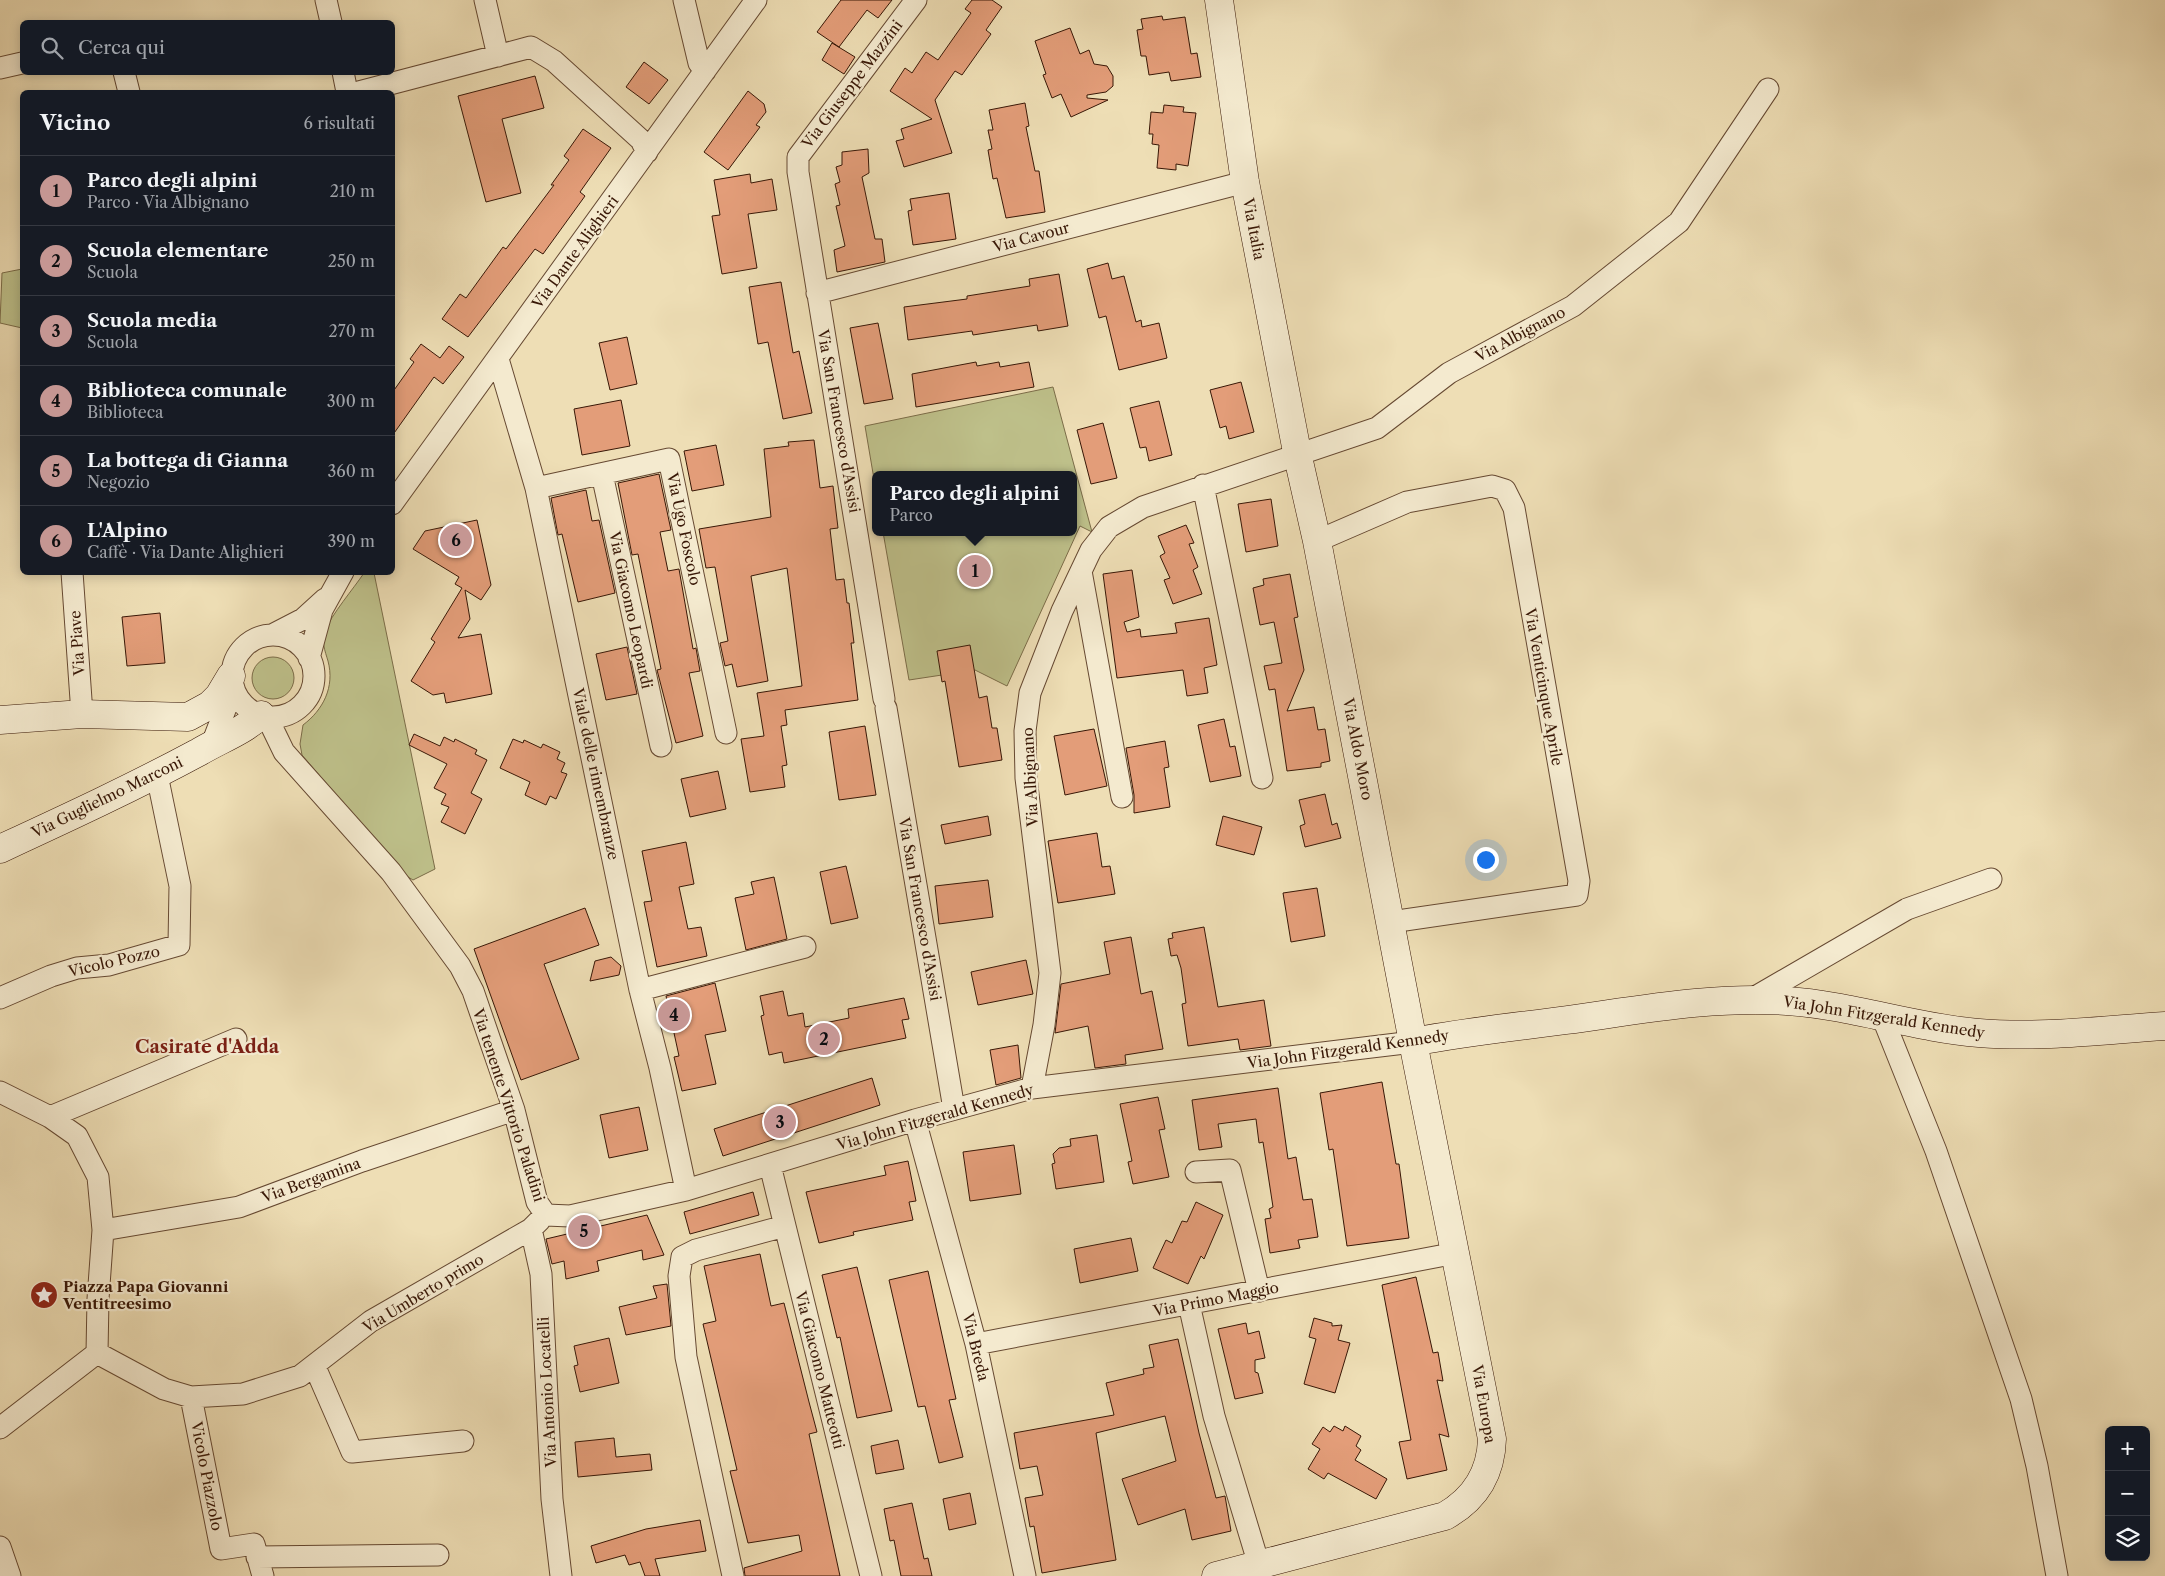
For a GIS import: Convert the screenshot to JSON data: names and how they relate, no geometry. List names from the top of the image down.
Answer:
{
  "streets": {
    "street": [
      "Via Giuseppe Mazzini",
      "Via Italia",
      "Via Cavour",
      "Via Dante Alighieri",
      "Via Albignano",
      "Via San Francesco d'Assisi",
      "Via Ugo Foscolo",
      "Via Giacomo Leopardi",
      "Via Piave",
      "Via Venticinque Aprile",
      "Via Aldo Moro",
      "Viale delle rimembranze",
      "Via Guglielmo Marconi",
      "Vicolo Pozzo",
      "Via John Fitzgerald Kennedy",
      "Via tenente Vittorio Paladini",
      "Via Bergamina",
      "Via Umberto primo",
      "Via Primo Maggio",
      "Via Breda",
      "Via Giacomo Matteotti",
      "Via Antonio Locatelli",
      "Via Europa",
      "Vicolo Piazzolo"
    ]
  },
  "crossings": [
    ["Via Giuseppe Mazzini", "Via San Francesco d'Assisi"],
    ["Via Italia", "Via Cavour"],
    ["Via Italia", "Via Albignano"],
    ["Via Italia", "Via Aldo Moro"],
    ["Via Cavour", "Via San Francesco d'Assisi"],
    ["Via Dante Alighieri", "Viale delle rimembranze"],
    ["Via Albignano", "Via Aldo Moro"],
    ["Via Albignano", "Via John Fitzgerald Kennedy"],
    ["Via San Francesco d'Assisi", "Via John Fitzgerald Kennedy"],
    ["Via Ugo Foscolo", "Via Giacomo Leopardi"],
    ["Via Ugo Foscolo", "Viale delle rimembranze"],
    ["Via Venticinque Aprile", "Via Aldo Moro"],
    ["Via Aldo Moro", "Via John Fitzgerald Kennedy"],
    ["Via Aldo Moro", "Via Europa"],
    ["Viale delle rimembranze", "Via John Fitzgerald Kennedy"],
    ["Via Guglielmo Marconi", "Vicolo Pozzo"],
    ["Via Guglielmo Marconi", "Via tenente Vittorio Paladini"],
    ["Via John Fitzgerald Kennedy", "Via tenente Vittorio Paladini"],
    ["Via John Fitzgerald Kennedy", "Via Umberto primo"],
    ["Via John Fitzgerald Kennedy", "Via Breda"],
    ["Via John Fitzgerald Kennedy", "Via Giacomo Matteotti"],
    ["Via John Fitzgerald Kennedy", "Via Antonio Locatelli"],
    ["Via John Fitzgerald Kennedy", "Via Europa"],
    ["Via tenente Vittorio Paladini", "Via Bergamina"],
    ["Via tenente Vittorio Paladini", "Via Umberto primo"],
    ["Via tenente Vittorio Paladini", "Via Antonio Locatelli"],
    ["Via Umberto primo", "Via Antonio Locatelli"],
    ["Via Umberto primo", "Vicolo Piazzolo"],
    ["Via Primo Maggio", "Via Breda"],
    ["Via Primo Maggio", "Via Europa"]
  ],
  "districts": ["Casirate d'Adda"],
  "places": {
    "place": ["Piazza Papa Giovanni Ventitreesimo"]
  },
  "page": {
    "search": "Cerca qui",
    "heading": ["Vicino", "6 risultati"],
    "list": [
      {
        "mark": "1",
        "name": "Parco degli alpini",
        "note": "Parco · Via Albignano",
        "value": "210 m"
      },
      {
        "mark": "2",
        "name": "Scuola elementare",
        "note": "Scuola",
        "value": "250 m"
      },
      {
        "mark": "3",
        "name": "Scuola media",
        "note": "Scuola",
        "value": "270 m"
      },
      {
        "mark": "4",
        "name": "Biblioteca comunale",
        "note": "Biblioteca",
        "value": "300 m"
      },
      {
        "mark": "5",
        "name": "La bottega di Gianna",
        "note": "Negozio",
        "value": "360 m"
      },
      {
        "mark": "6",
        "name": "L'Alpino",
        "note": "Caffè · Via Dante Alighieri",
        "value": "390 m"
      }
    ],
    "popup": ["Parco degli alpini", "Parco"],
    "pins": [
      "6",
      "1",
      "4",
      "2",
      "3",
      "5"
    ],
    "map_buttons": ["+", "−"]
  }
}
